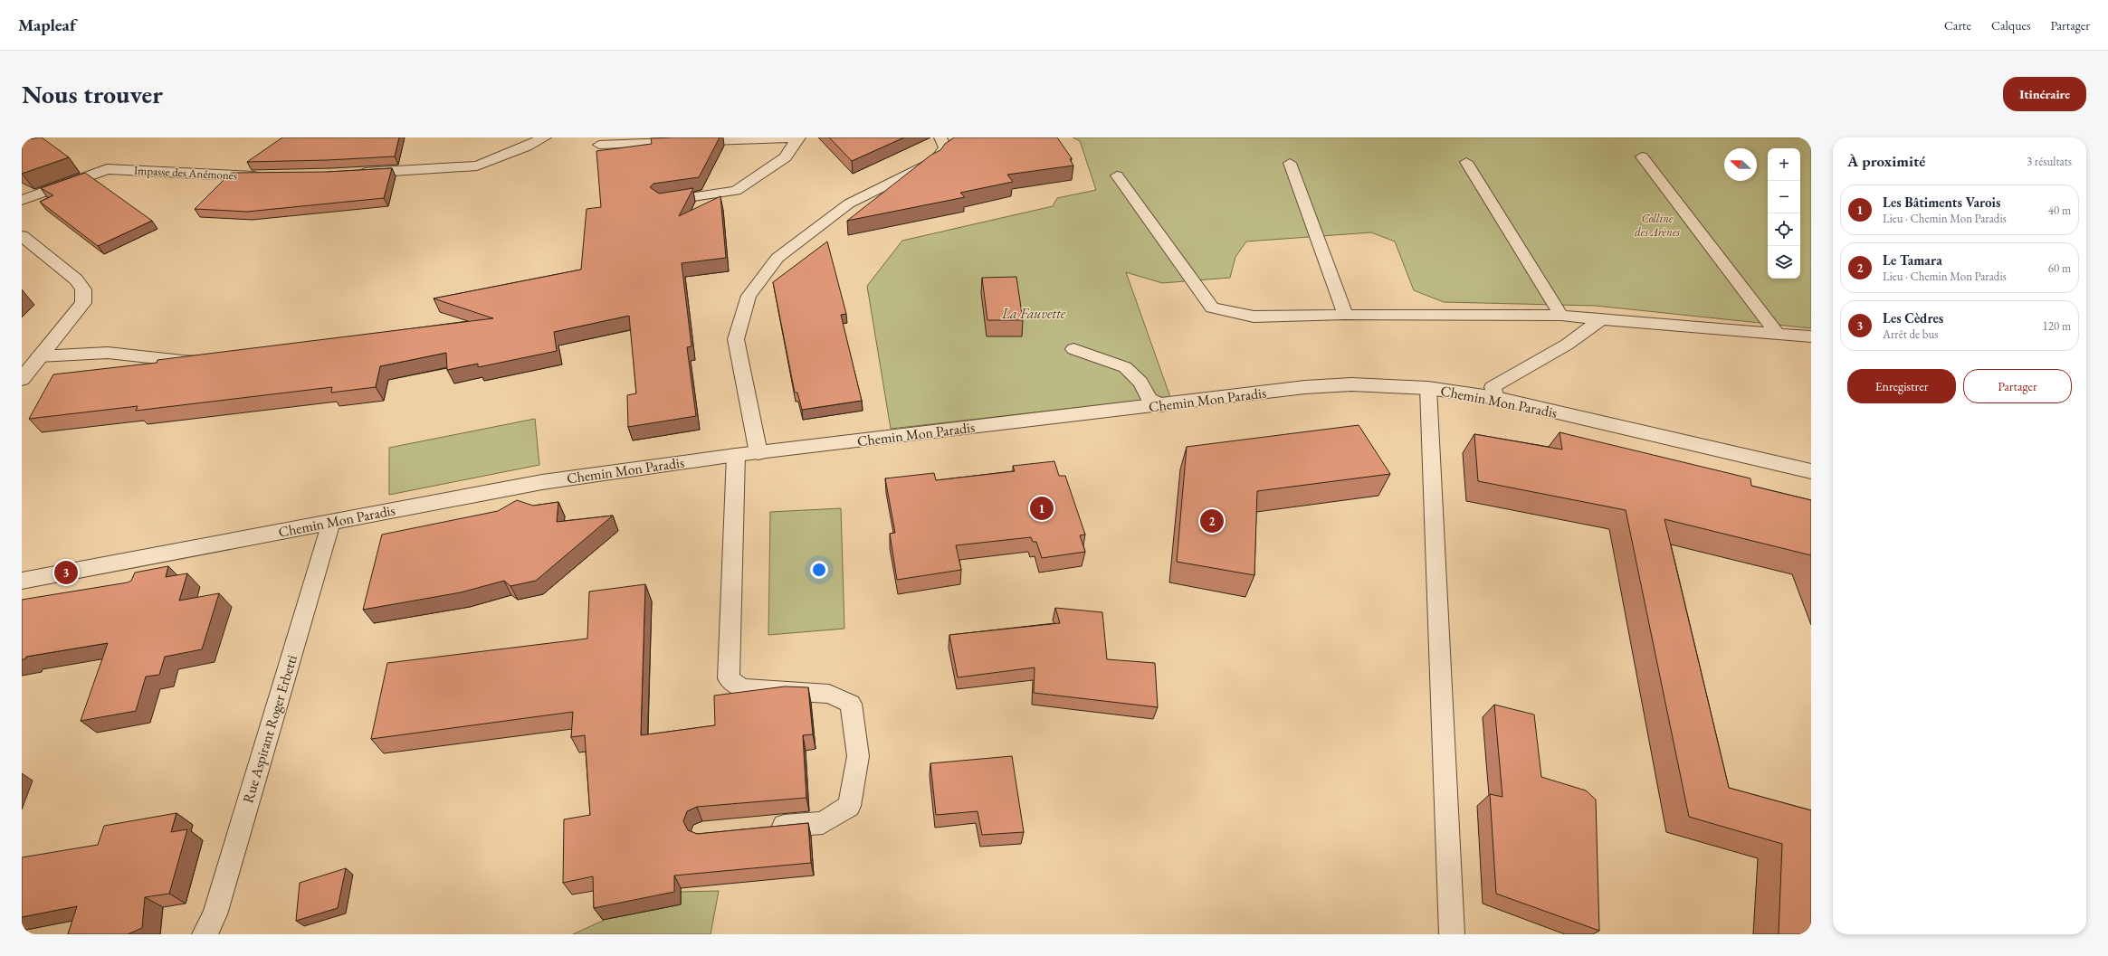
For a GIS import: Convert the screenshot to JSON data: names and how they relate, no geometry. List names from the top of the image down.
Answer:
{
  "streets": {
    "street": ["Impasse des Anémones", "Chemin Mon Paradis"],
    "lane": ["Rue Aspirant Roger Erbetti"]
  },
  "crossings": [
    ["Chemin Mon Paradis", "Rue Aspirant Roger Erbetti"]
  ],
  "parks": ["Colline des Arènes", "La Fauvette"],
  "north": "left",
  "page": {
    "header": "Mapleaf",
    "nav": ["Carte", "Calques", "Partager"],
    "buttons": [
      "Itinéraire",
      ["Enregistrer", "Partager"]
    ],
    "title": "Nous trouver",
    "heading": ["À proximité", "3 résultats"],
    "map_buttons": ["+", "−"],
    "list": [
      {
        "mark": "1",
        "name": "Les Bâtiments Varois",
        "note": "Lieu · Chemin Mon Paradis",
        "value": "40 m"
      },
      {
        "mark": "2",
        "name": "Le Tamara",
        "note": "Lieu · Chemin Mon Paradis",
        "value": "60 m"
      },
      {
        "mark": "3",
        "name": "Les Cèdres",
        "note": "Arrêt de bus",
        "value": "120 m"
      }
    ],
    "pins": ["1", "2", "3"]
  }
}
